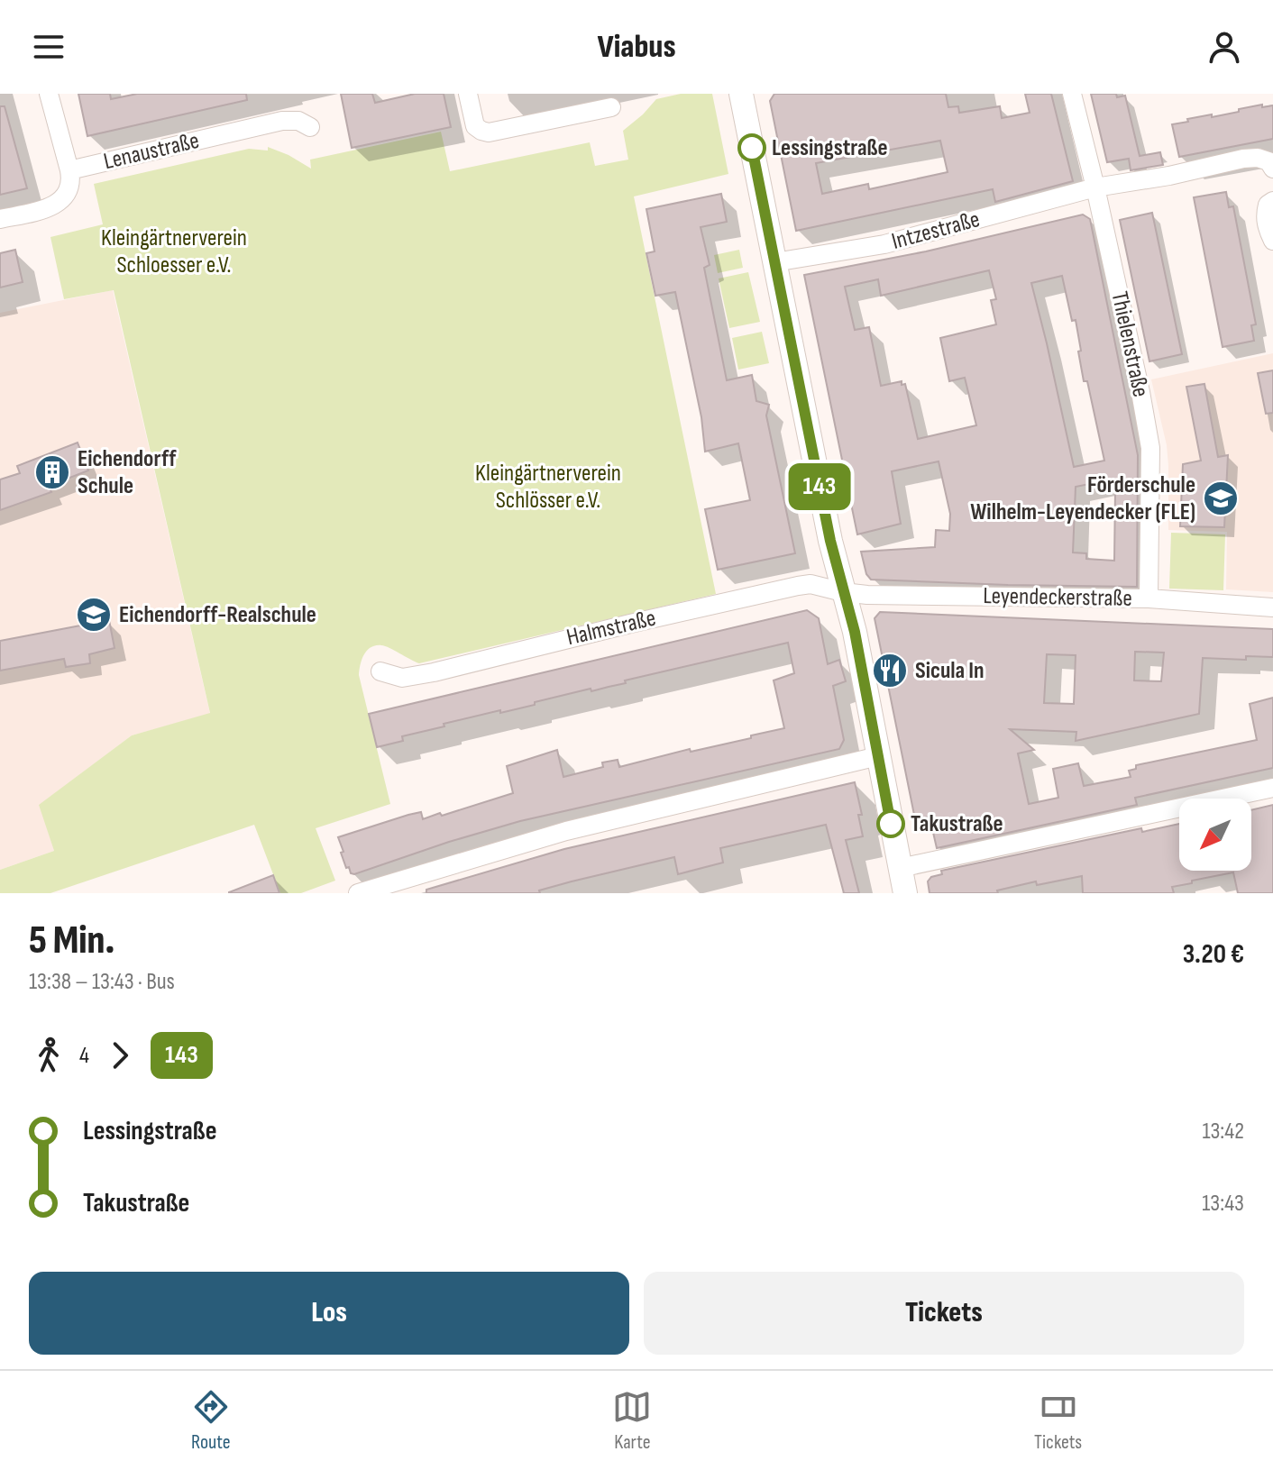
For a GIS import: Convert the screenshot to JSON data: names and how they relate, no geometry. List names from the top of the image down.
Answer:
{
  "streets": {
    "street": [
      "Lenaustraße",
      "Intzestraße",
      "Thielenstraße",
      "Leyendeckerstraße",
      "Halmstraße"
    ]
  },
  "crossings": [
    ["Intzestraße", "Thielenstraße"],
    ["Thielenstraße", "Leyendeckerstraße"],
    ["Leyendeckerstraße", "Halmstraße"]
  ],
  "parks": ["Kleingärtnerverein Schloesser e.V.", "Kleingärtnerverein Schlösser e.V."],
  "places": {
    "other": ["Lessingstraße", "Takustraße"],
    "building": ["Eichendorff Schule"],
    "school or university": ["Förderschule Wilhelm-Leyendecker (FLE)", "Eichendorff-Realschule"],
    "restaurant": ["Sicula In"]
  },
  "lines": ["bus line 143"],
  "north": "bottom left",
  "page": {
    "header": "Viabus",
    "on_map": "143",
    "heading": ["5 Min.", "13:38 – 13:43 · Bus", "3.20 €"],
    "legs": ["4", "143"],
    "list": [
      {
        "name": "Lessingstraße",
        "value": "13:42"
      },
      {
        "name": "Takustraße",
        "value": "13:43"
      }
    ],
    "buttons": ["Los", "Tickets"],
    "tabs": ["Route", "Karte", "Tickets"]
  }
}
